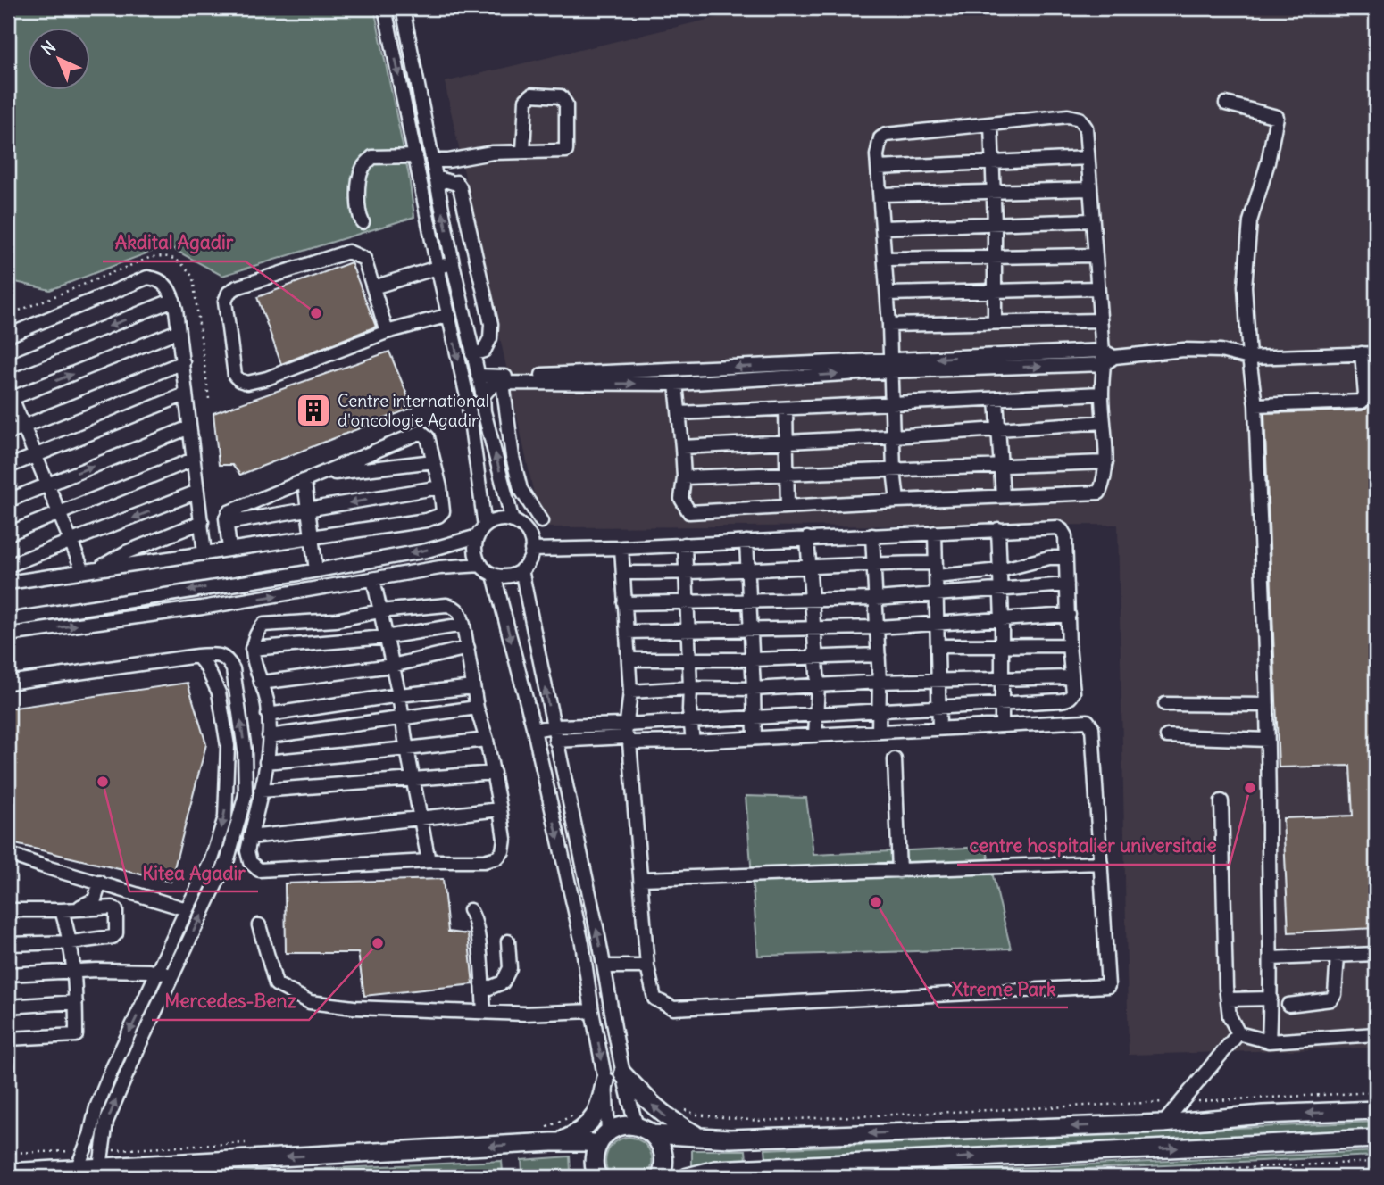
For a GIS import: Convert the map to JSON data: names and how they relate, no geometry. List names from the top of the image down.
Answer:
{
  "places": {
    "other": [
      "Akdital Agadir",
      "Kitea Agadir",
      "centre hospitalier universitaie",
      "Xtreme Park",
      "Mercedes-Benz"
    ],
    "building": ["Centre international d'oncologie Agadir"]
  },
  "north": "top left"
}
